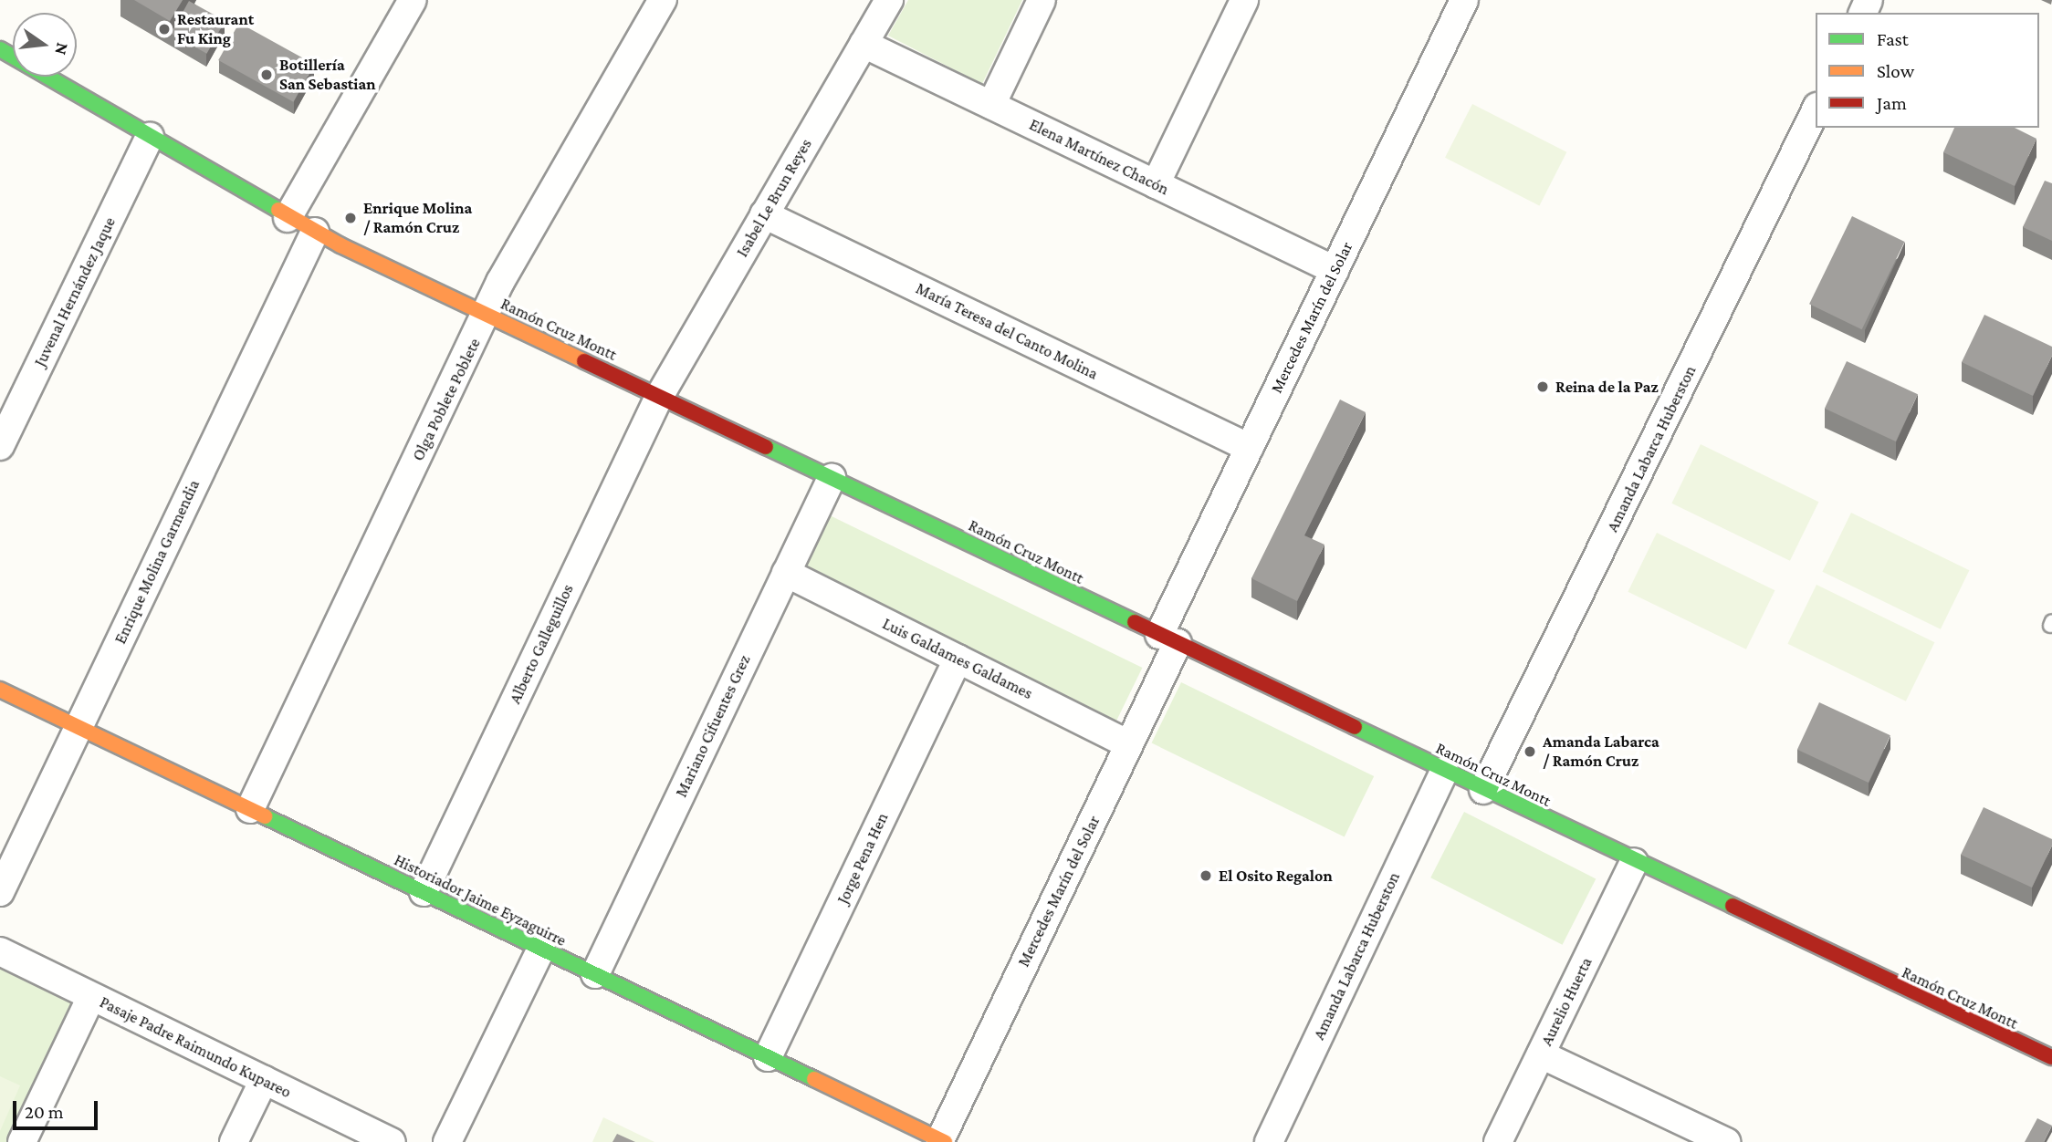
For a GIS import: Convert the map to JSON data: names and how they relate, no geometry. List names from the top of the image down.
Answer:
{
  "streets": {
    "street": [
      "Elena Martínez Chacón",
      "Isabel Le Brun Reyes",
      "Juvenal Hernández Jaque",
      "Mercedes Marín del Solar",
      "Ramón Cruz Montt",
      "María Teresa del Canto Molina",
      "Olga Poblete Poblete",
      "Amanda Labarca Huberston",
      "Enrique Molina Garmendia",
      "Alberto Galleguillos",
      "Luis Galdames Galdames",
      "Mariano Cifuentes Grez",
      "Jorge Pena Hen",
      "Historiador Jaime Eyzaguirre",
      "Aurelio Huerta",
      "Pasaje Padre Raimundo Kupareo"
    ]
  },
  "crossings": [
    ["Elena Martínez Chacón", "Isabel Le Brun Reyes"],
    ["Elena Martínez Chacón", "Mercedes Marín del Solar"],
    ["Isabel Le Brun Reyes", "Ramón Cruz Montt"],
    ["Isabel Le Brun Reyes", "María Teresa del Canto Molina"],
    ["Isabel Le Brun Reyes", "Alberto Galleguillos"],
    ["Juvenal Hernández Jaque", "Ramón Cruz Montt"],
    ["Mercedes Marín del Solar", "Ramón Cruz Montt"],
    ["Mercedes Marín del Solar", "María Teresa del Canto Molina"],
    ["Mercedes Marín del Solar", "Luis Galdames Galdames"],
    ["Mercedes Marín del Solar", "Historiador Jaime Eyzaguirre"],
    ["Ramón Cruz Montt", "Olga Poblete Poblete"],
    ["Ramón Cruz Montt", "Amanda Labarca Huberston"],
    ["Ramón Cruz Montt", "Enrique Molina Garmendia"],
    ["Ramón Cruz Montt", "Alberto Galleguillos"],
    ["Ramón Cruz Montt", "Mariano Cifuentes Grez"],
    ["Ramón Cruz Montt", "Aurelio Huerta"],
    ["Olga Poblete Poblete", "Historiador Jaime Eyzaguirre"],
    ["Enrique Molina Garmendia", "Historiador Jaime Eyzaguirre"],
    ["Alberto Galleguillos", "Historiador Jaime Eyzaguirre"],
    ["Luis Galdames Galdames", "Mariano Cifuentes Grez"],
    ["Luis Galdames Galdames", "Jorge Pena Hen"],
    ["Mariano Cifuentes Grez", "Historiador Jaime Eyzaguirre"],
    ["Jorge Pena Hen", "Historiador Jaime Eyzaguirre"]
  ],
  "places": [
    "Restaurant Fu King",
    "Botillería San Sebastian",
    "Enrique Molina / Ramón Cruz",
    "Reina de la Paz",
    "Amanda Labarca / Ramón Cruz",
    "El Osito Regalon"
  ],
  "legend": ["Fast", "Slow", "Jam"],
  "scale_bar": "20 m",
  "north": "right"
}
